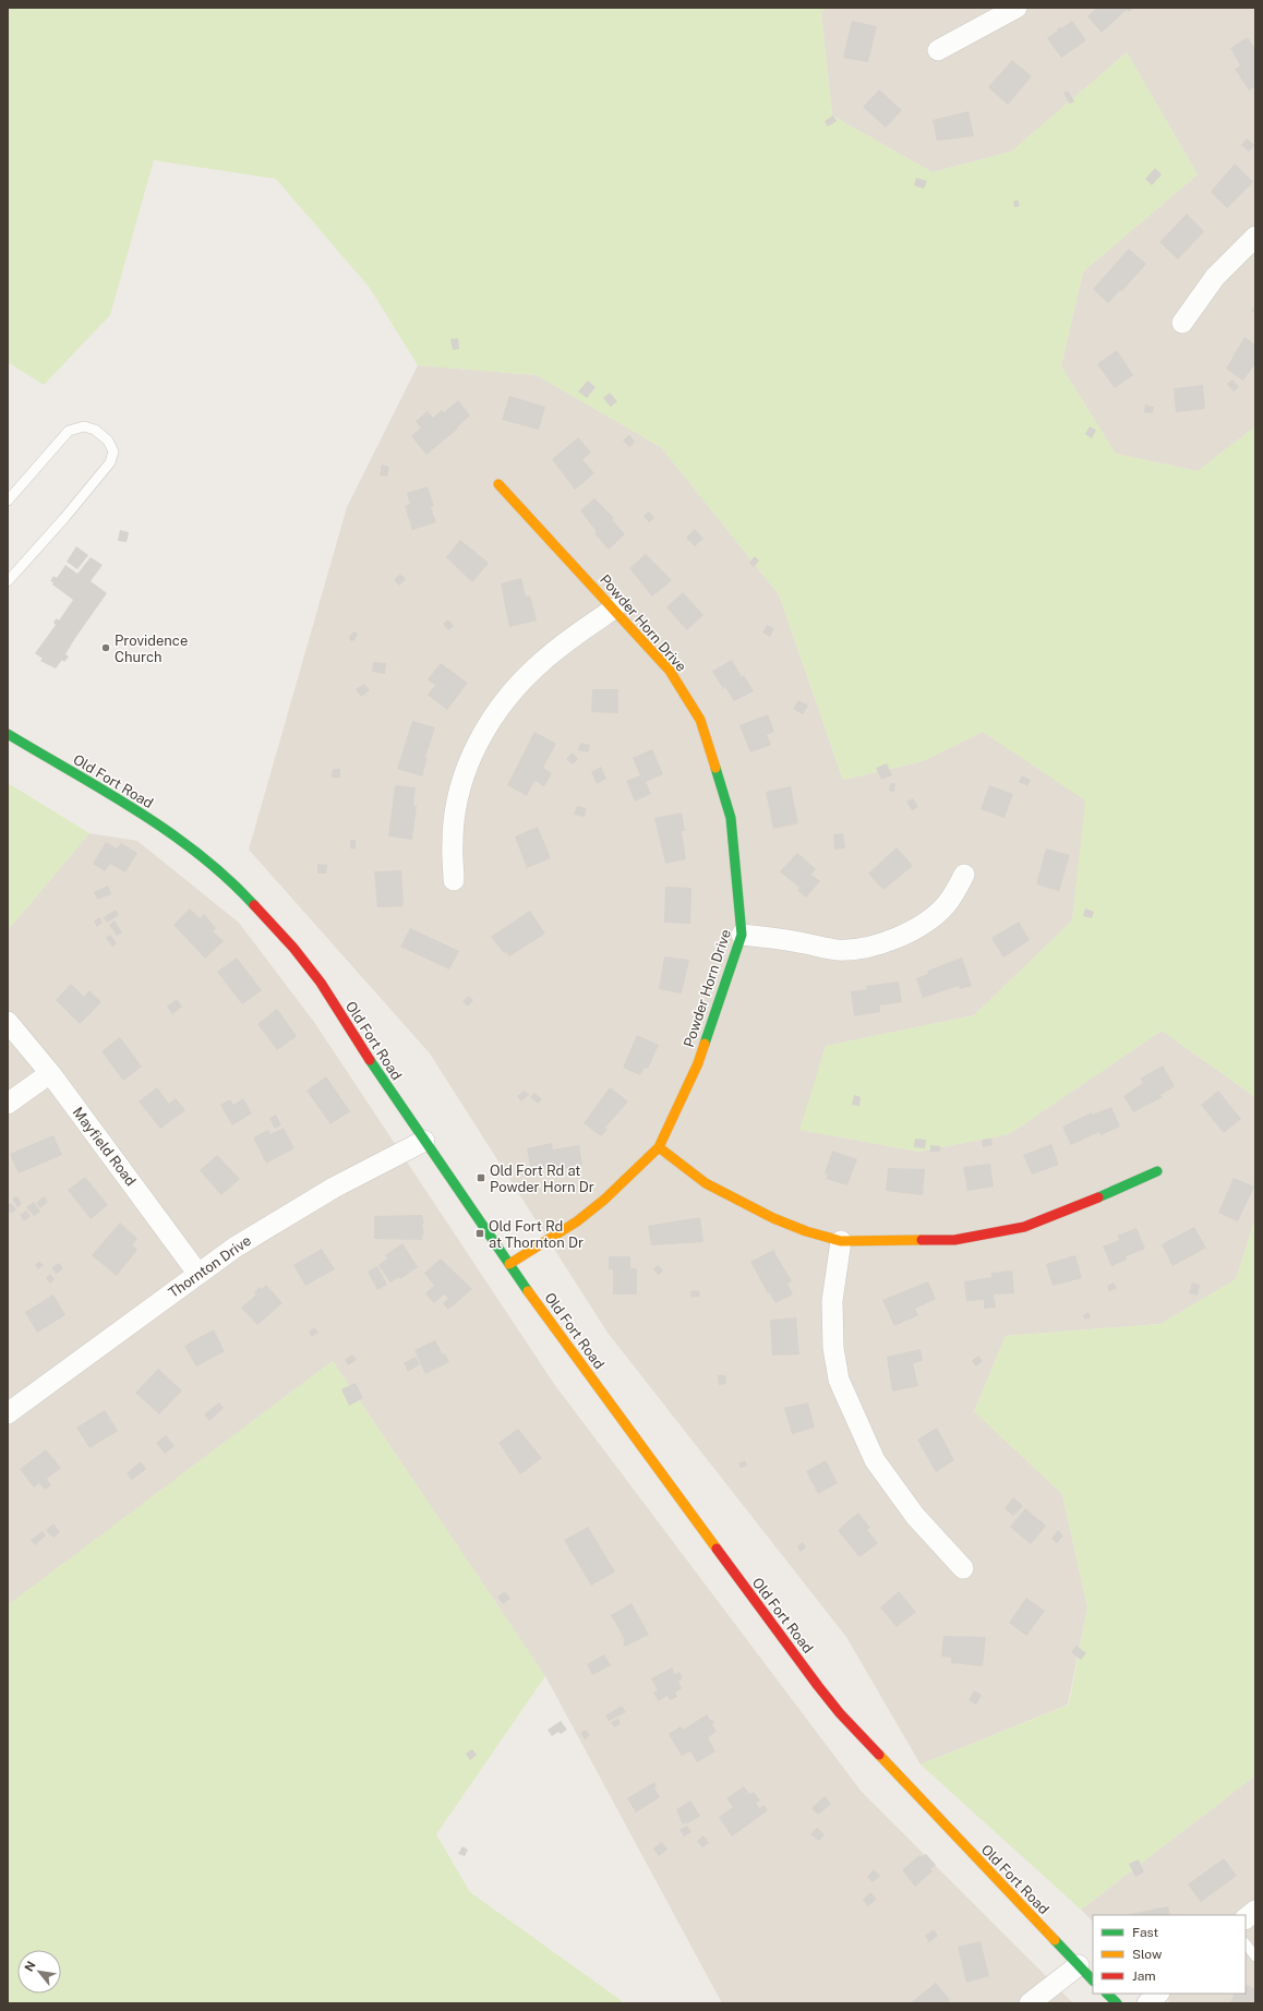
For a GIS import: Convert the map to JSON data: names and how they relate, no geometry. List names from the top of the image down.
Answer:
{
  "streets": {
    "main road": ["Powder Horn Drive", "Old Fort Road"],
    "street": ["Mayfield Road", "Thornton Drive"]
  },
  "crossings": [
    ["Powder Horn Drive", "Old Fort Road"],
    ["Old Fort Road", "Thornton Drive"],
    ["Mayfield Road", "Thornton Drive"]
  ],
  "places": {
    "other": ["Providence Church"],
    "transit": ["Old Fort Rd at Powder Horn Dr", "Old Fort Rd at Thornton Dr"]
  },
  "legend": ["Fast", "Slow", "Jam"],
  "north": "top left"
}
